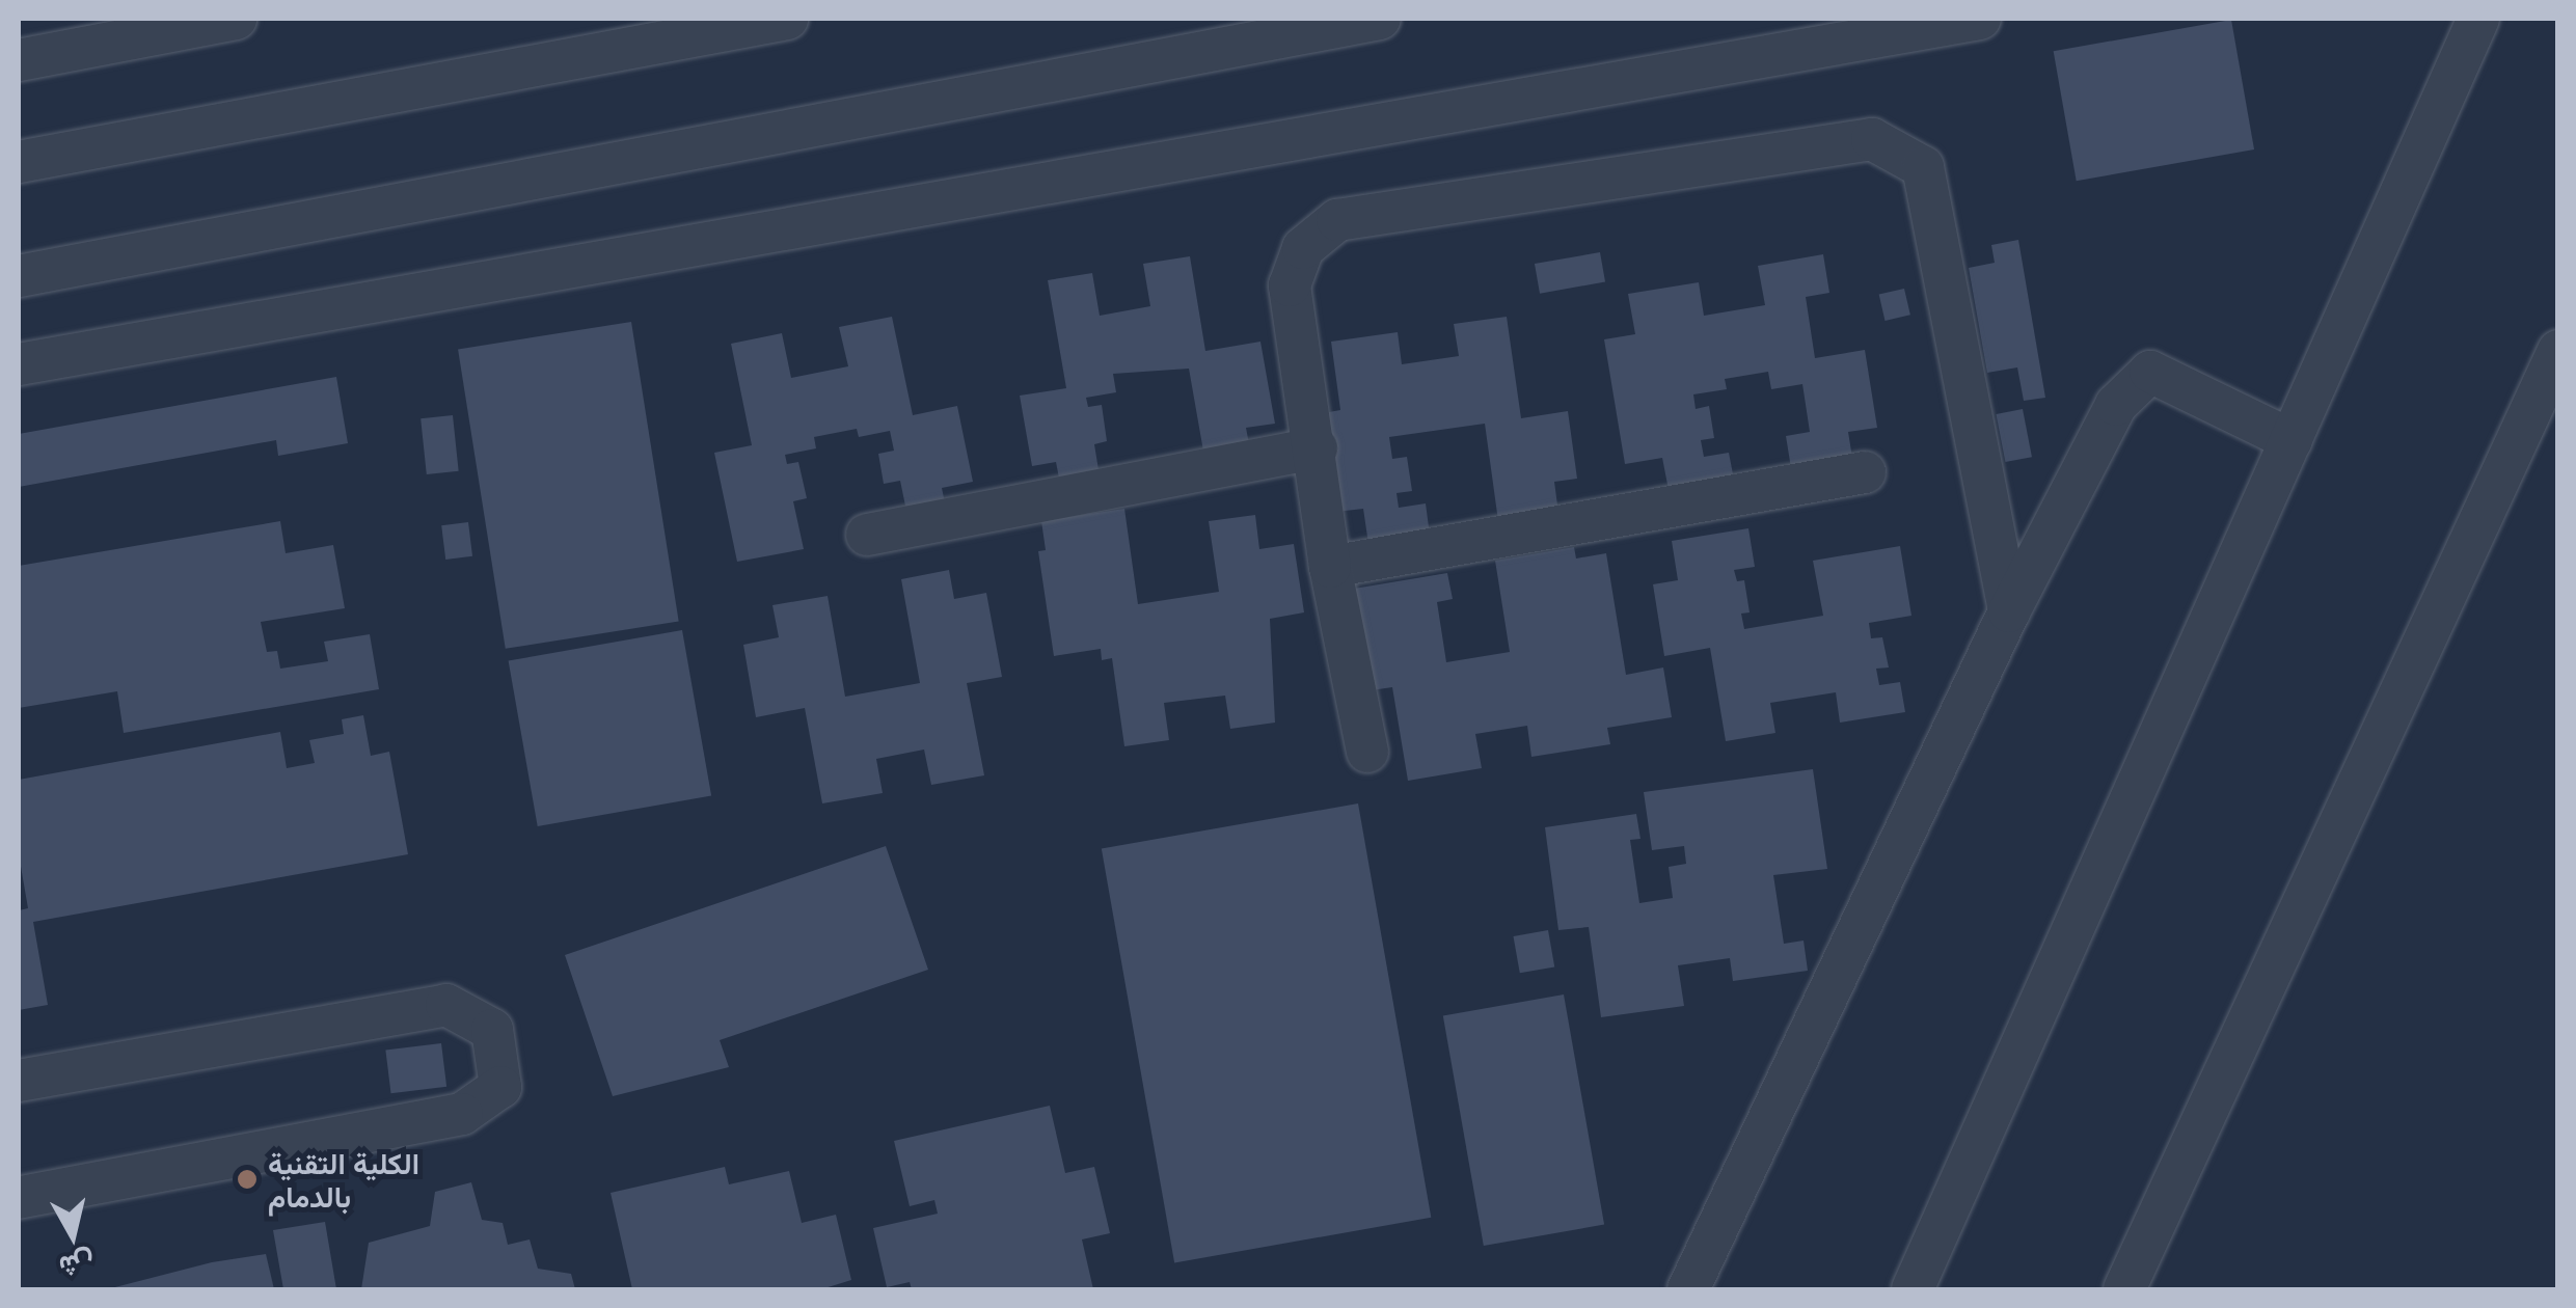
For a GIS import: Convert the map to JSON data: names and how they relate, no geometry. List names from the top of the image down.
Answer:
{
  "places": ["الكلية التقنية بالدمام"],
  "north": "bottom"
}
